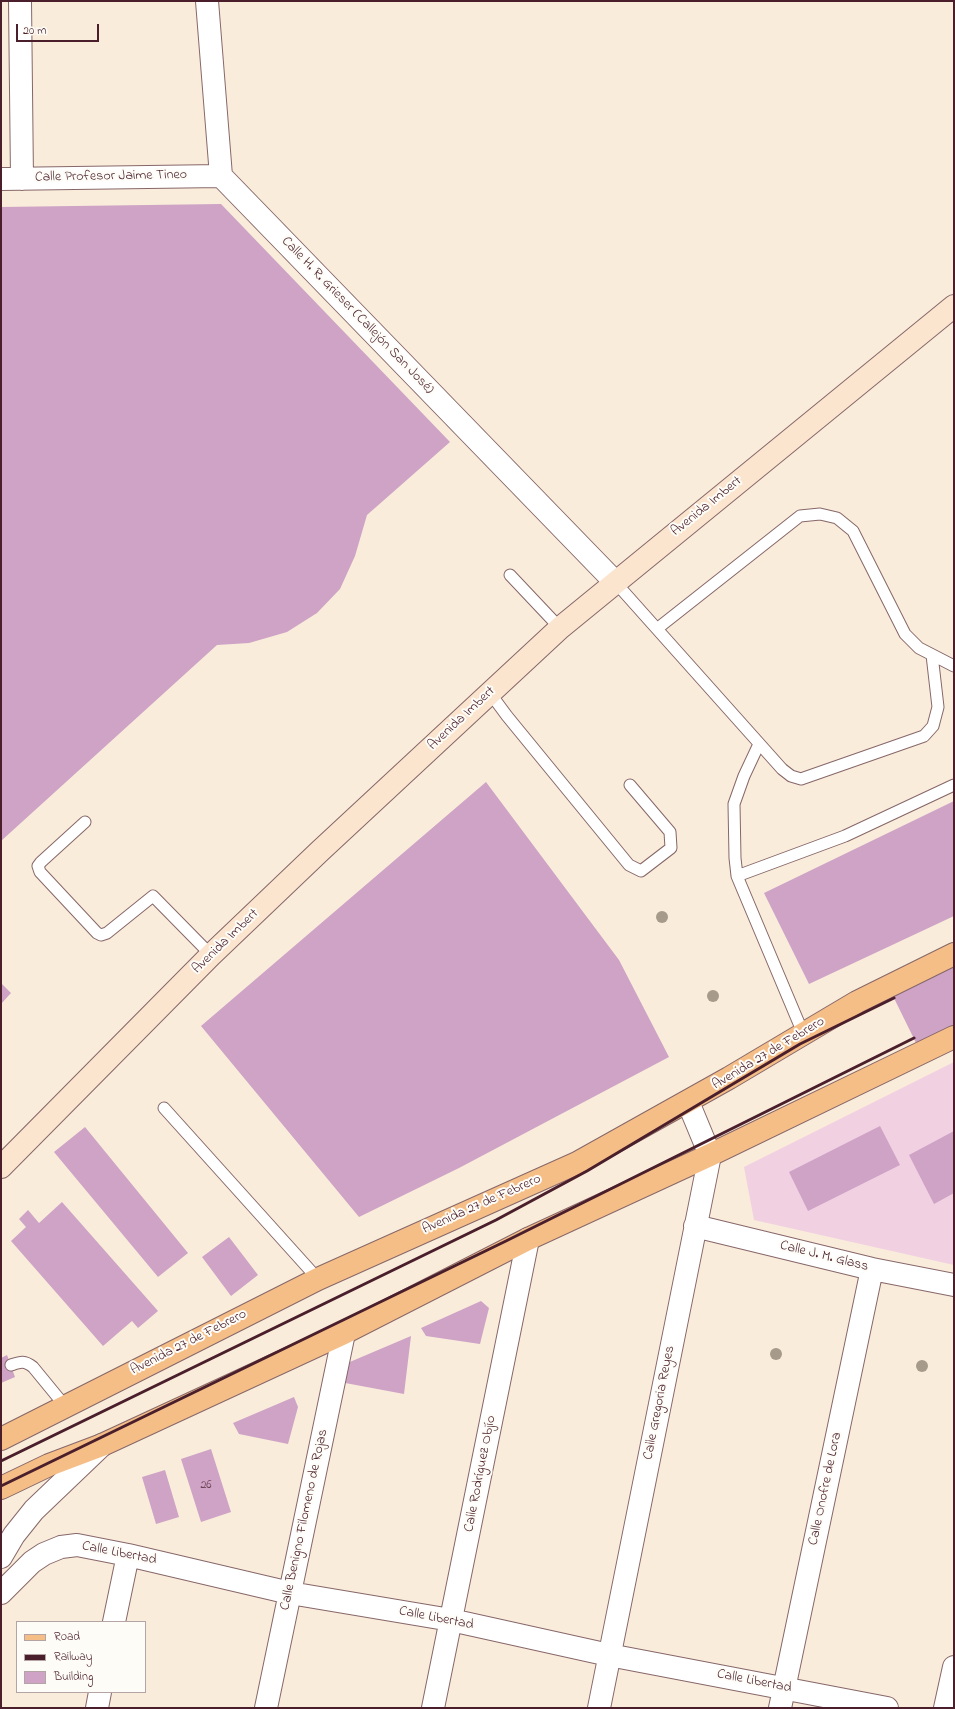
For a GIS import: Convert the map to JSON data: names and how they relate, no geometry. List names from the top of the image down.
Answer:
{
  "streets": {
    "main road": ["Avenida Imbert", "Avenida 27 de Febrero"],
    "street": [
      "Calle Profesor Jaime Tineo",
      "Calle H. R. Grieser (Callejón San José)",
      "Calle J. M. Glass",
      "Calle Gregoria Reyes",
      "Calle Rodríguez Objío",
      "Calle Onofre de Lora",
      "Calle Benigno Filomeno de Rojas",
      "Calle Libertad"
    ]
  },
  "crossings": [
    ["Calle Profesor Jaime Tineo", "Calle H. R. Grieser (Callejón San José)"],
    ["Calle H. R. Grieser (Callejón San José)", "Avenida Imbert"],
    ["Calle J. M. Glass", "Calle Gregoria Reyes"],
    ["Calle J. M. Glass", "Calle Onofre de Lora"],
    ["Calle Gregoria Reyes", "Calle Libertad"],
    ["Calle Rodríguez Objío", "Calle Libertad"],
    ["Calle Onofre de Lora", "Calle Libertad"],
    ["Calle Benigno Filomeno de Rojas", "Calle Libertad"]
  ],
  "house_numbers": ["26"],
  "legend": ["Road", "Railway", "Building"],
  "scale_bar": "20 m"
}
